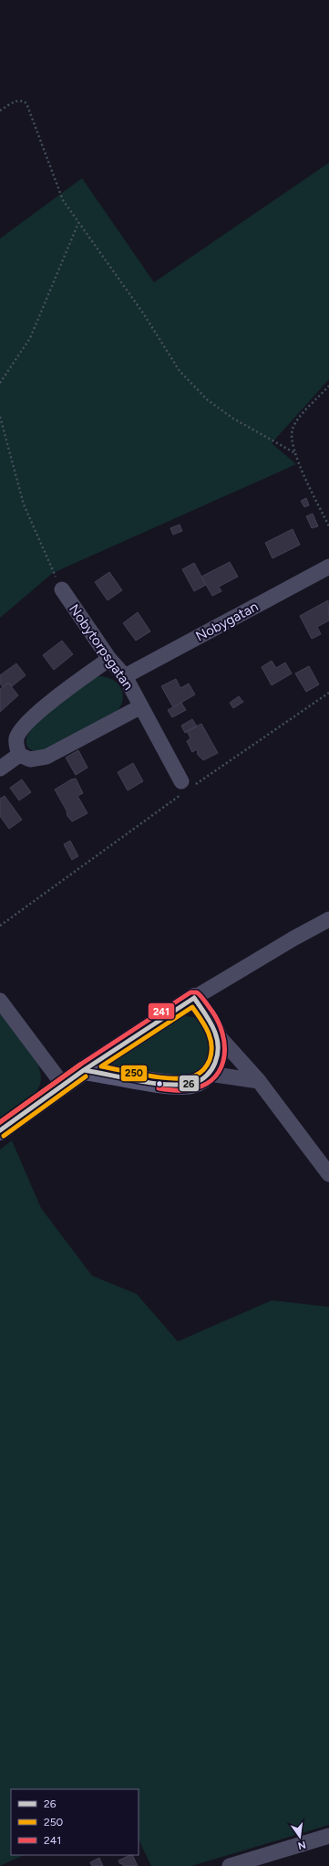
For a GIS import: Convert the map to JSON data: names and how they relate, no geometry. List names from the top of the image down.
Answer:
{
  "streets": {
    "street": ["Nobygatan", "Nobytorpsgatan"]
  },
  "crossings": [
    ["Nobygatan", "Nobytorpsgatan"]
  ],
  "lines": ["transit line 241", "transit line 26", "transit line 250"],
  "legend": ["26", "250", "241"],
  "north": "bottom"
}
